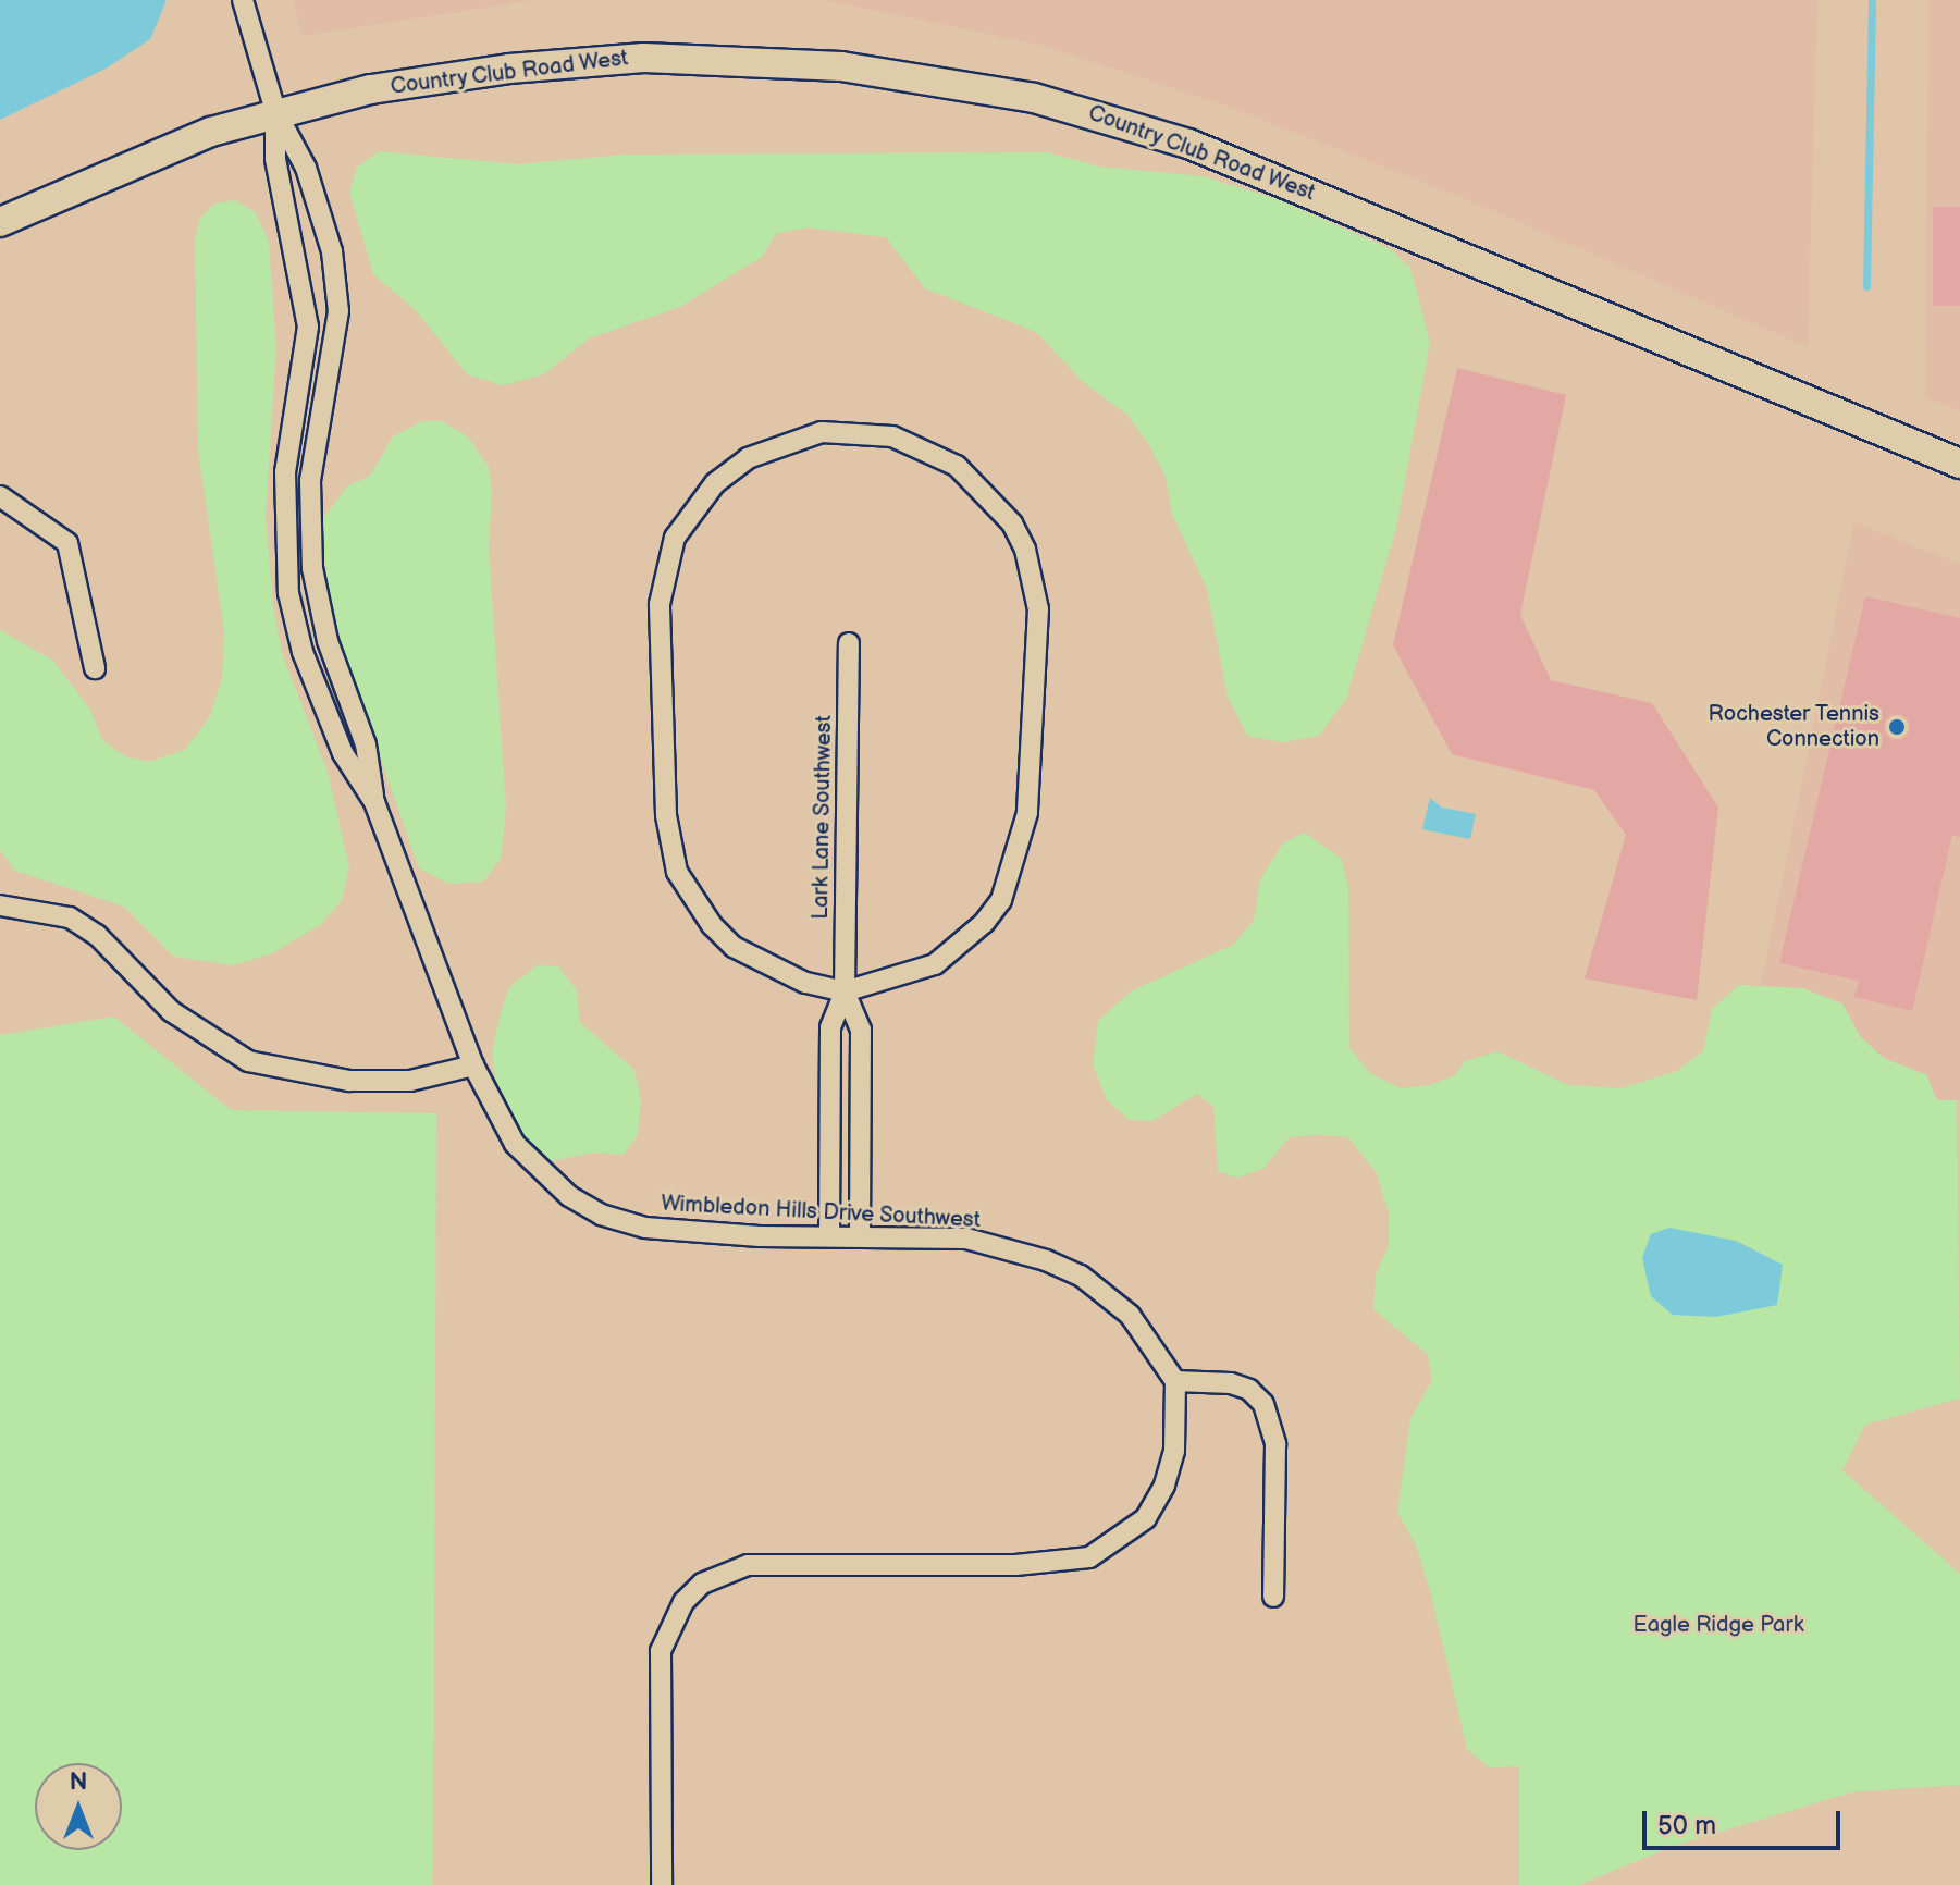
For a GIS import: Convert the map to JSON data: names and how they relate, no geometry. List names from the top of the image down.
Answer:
{
  "streets": {
    "main road": ["Country Club Road West"],
    "street": ["Lark Lane Southwest", "Wimbledon Hills Drive Southwest"]
  },
  "crossings": [
    ["Country Club Road West", "Wimbledon Hills Drive Southwest"],
    ["Lark Lane Southwest", "Wimbledon Hills Drive Southwest"]
  ],
  "parks": ["Eagle Ridge Park"],
  "places": ["Rochester Tennis Connection"],
  "scale_bar": "50 m",
  "north": "top"
}
